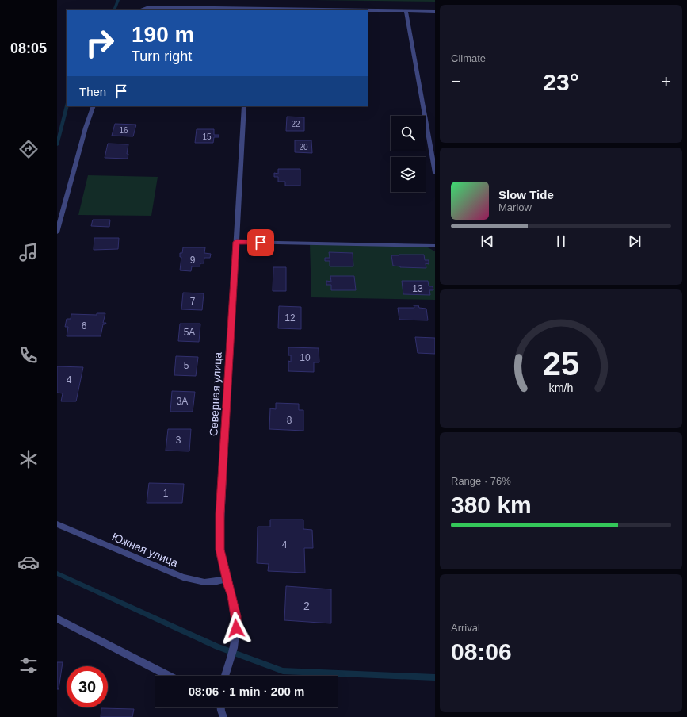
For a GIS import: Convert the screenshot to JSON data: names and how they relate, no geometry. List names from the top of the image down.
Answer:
{
  "streets": {
    "street": ["Северная улица", "Южная улица"]
  },
  "crossings": [
    ["Северная улица", "Южная улица"]
  ],
  "house_numbers": [
    "22",
    "16",
    "15",
    "20",
    "9",
    "13",
    "7",
    "12",
    "6",
    "5А",
    "10",
    "5",
    "4",
    "3А",
    "8",
    "3",
    "1",
    "4",
    "2"
  ],
  "page": {
    "tabs": "08:05",
    "tile": [
      "Climate",
      ["Range · 76%", "380 km"],
      ["Arrival", "08:06"]
    ],
    "turn": ["190 m", "Turn right"],
    "heat": ["−", "23°", "+"],
    "then": "Then",
    "song": ["Slow Tide", "Marlow"],
    "limit": "30",
    "trip": "08:06 · 1 min · 200 m",
    "gauge": ["25", "km/h"]
  }
}
